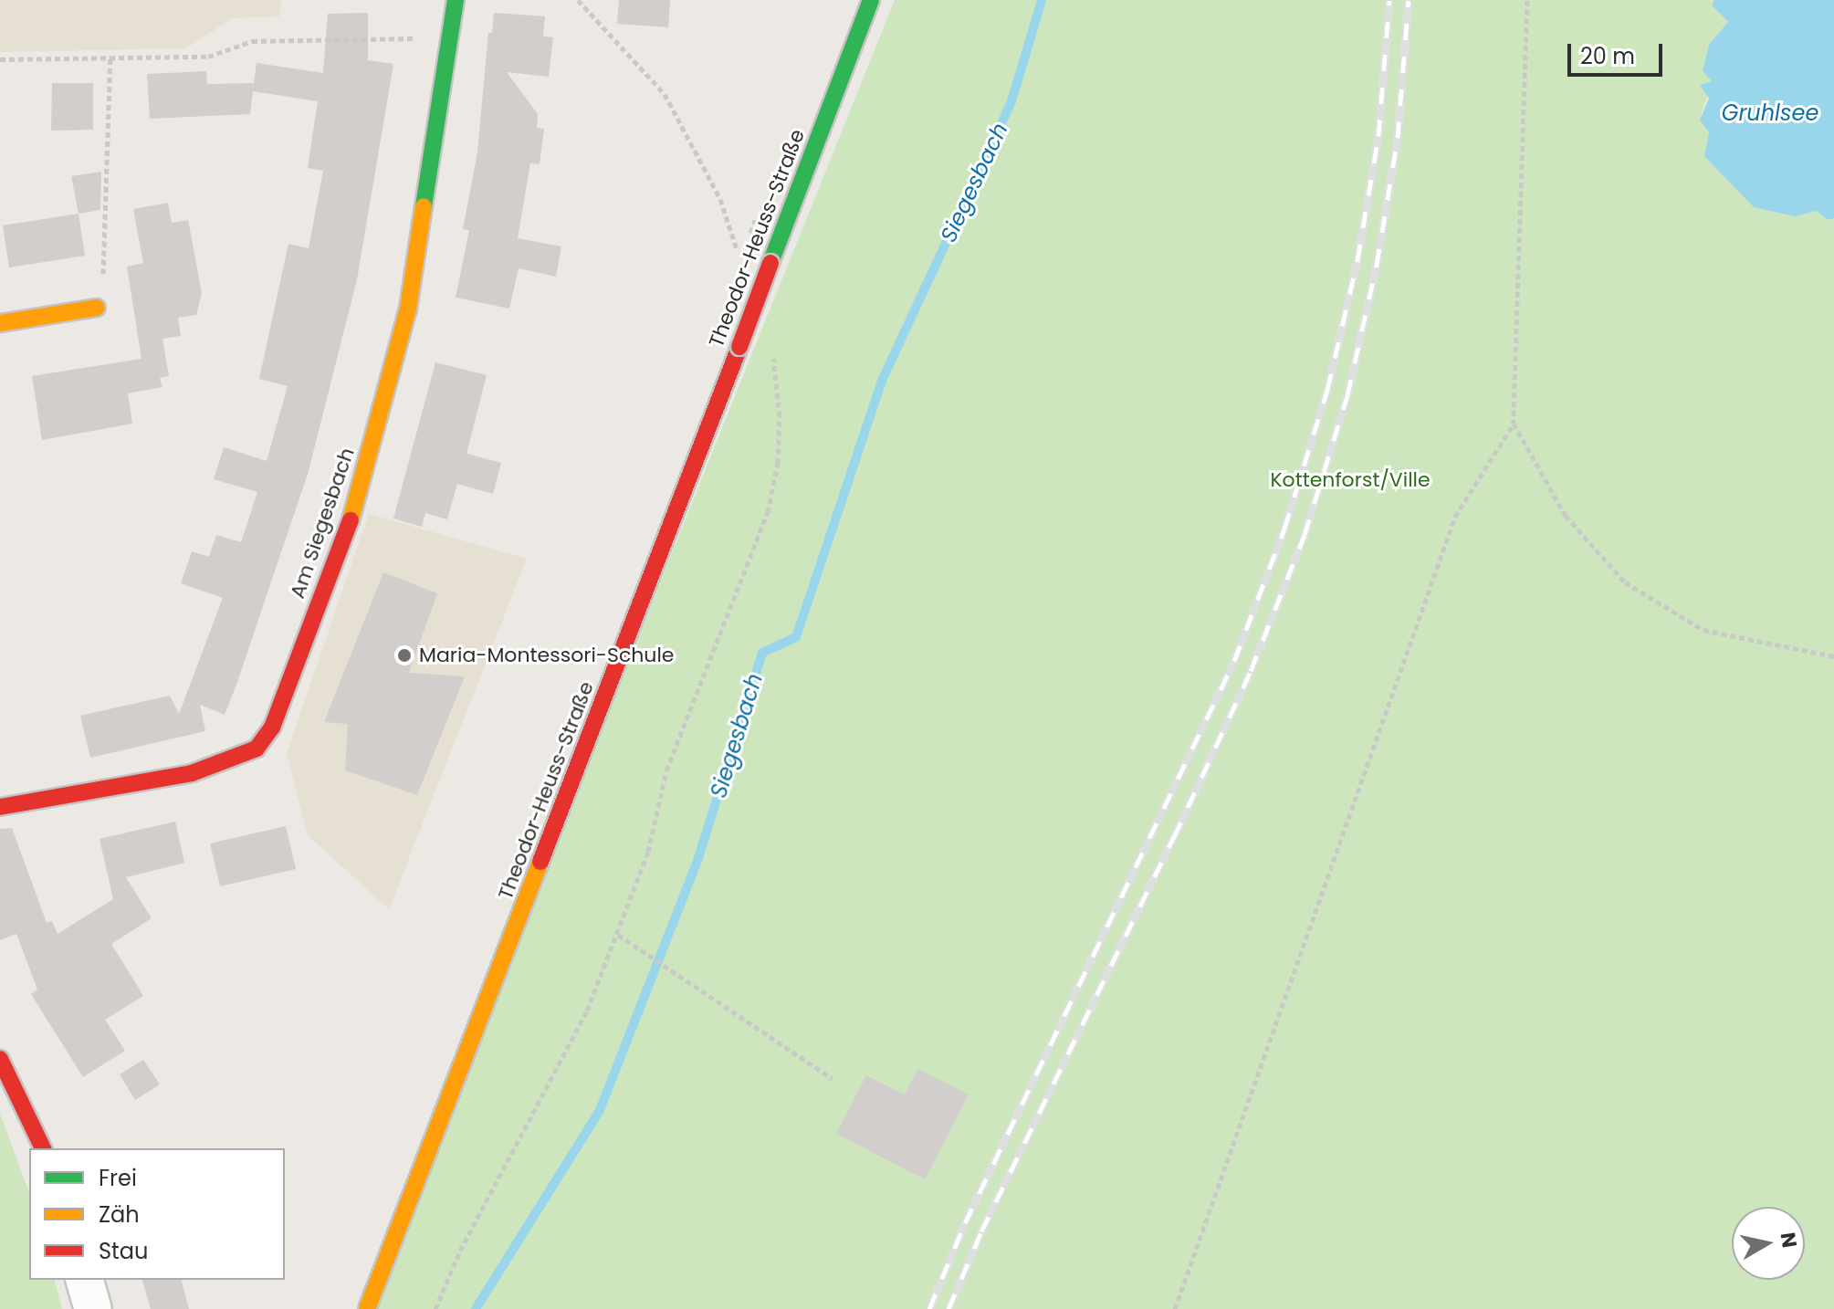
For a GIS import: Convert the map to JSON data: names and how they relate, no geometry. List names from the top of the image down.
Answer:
{
  "streets": {
    "main road": ["Theodor-Heuss-Straße", "Am Siegesbach"]
  },
  "water": ["Gruhlsee", "Siegesbach"],
  "parks": ["Kottenforst/Ville"],
  "places": ["Maria-Montessori-Schule"],
  "legend": ["Frei", "Zäh", "Stau"],
  "scale_bar": "20 m",
  "north": "right"
}
